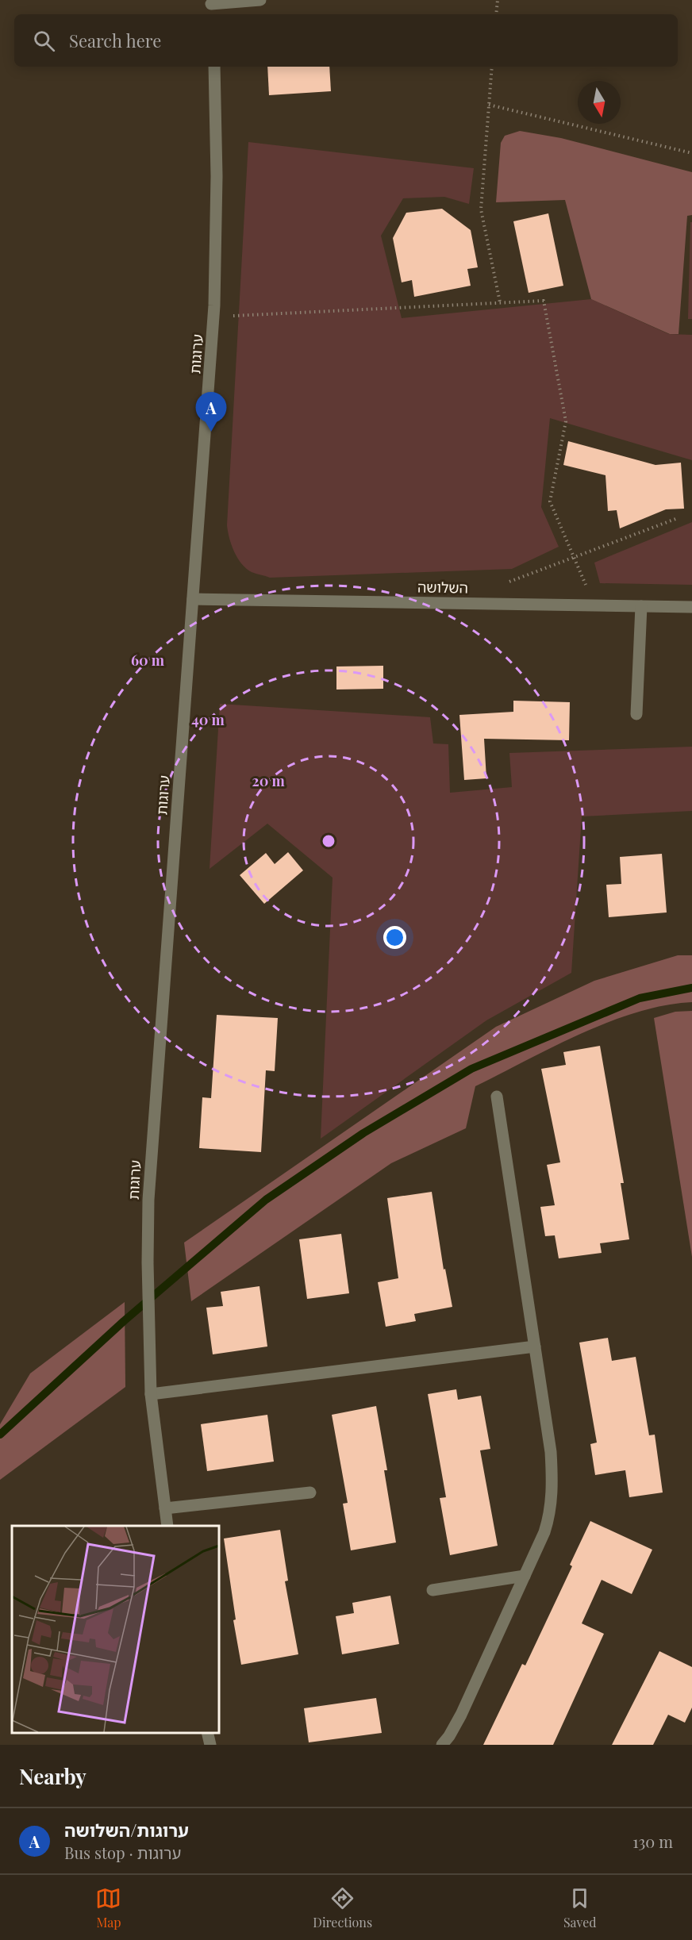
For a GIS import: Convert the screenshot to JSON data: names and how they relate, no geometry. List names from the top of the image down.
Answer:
{
  "streets": {
    "street": ["ערוגות", "השלושה"]
  },
  "crossings": [
    ["ערוגות", "השלושה"]
  ],
  "north": "bottom",
  "page": {
    "search": "Search here",
    "pins": "A",
    "heading": "Nearby",
    "list": [
      {
        "mark": "A",
        "name": "ערוגות/השלושה",
        "note": "Bus stop · ערוגות",
        "value": "130 m"
      }
    ],
    "nav": ["Map", "Directions", "Saved"]
  },
  "rings": ["60 m", "40 m", "20 m"]
}
